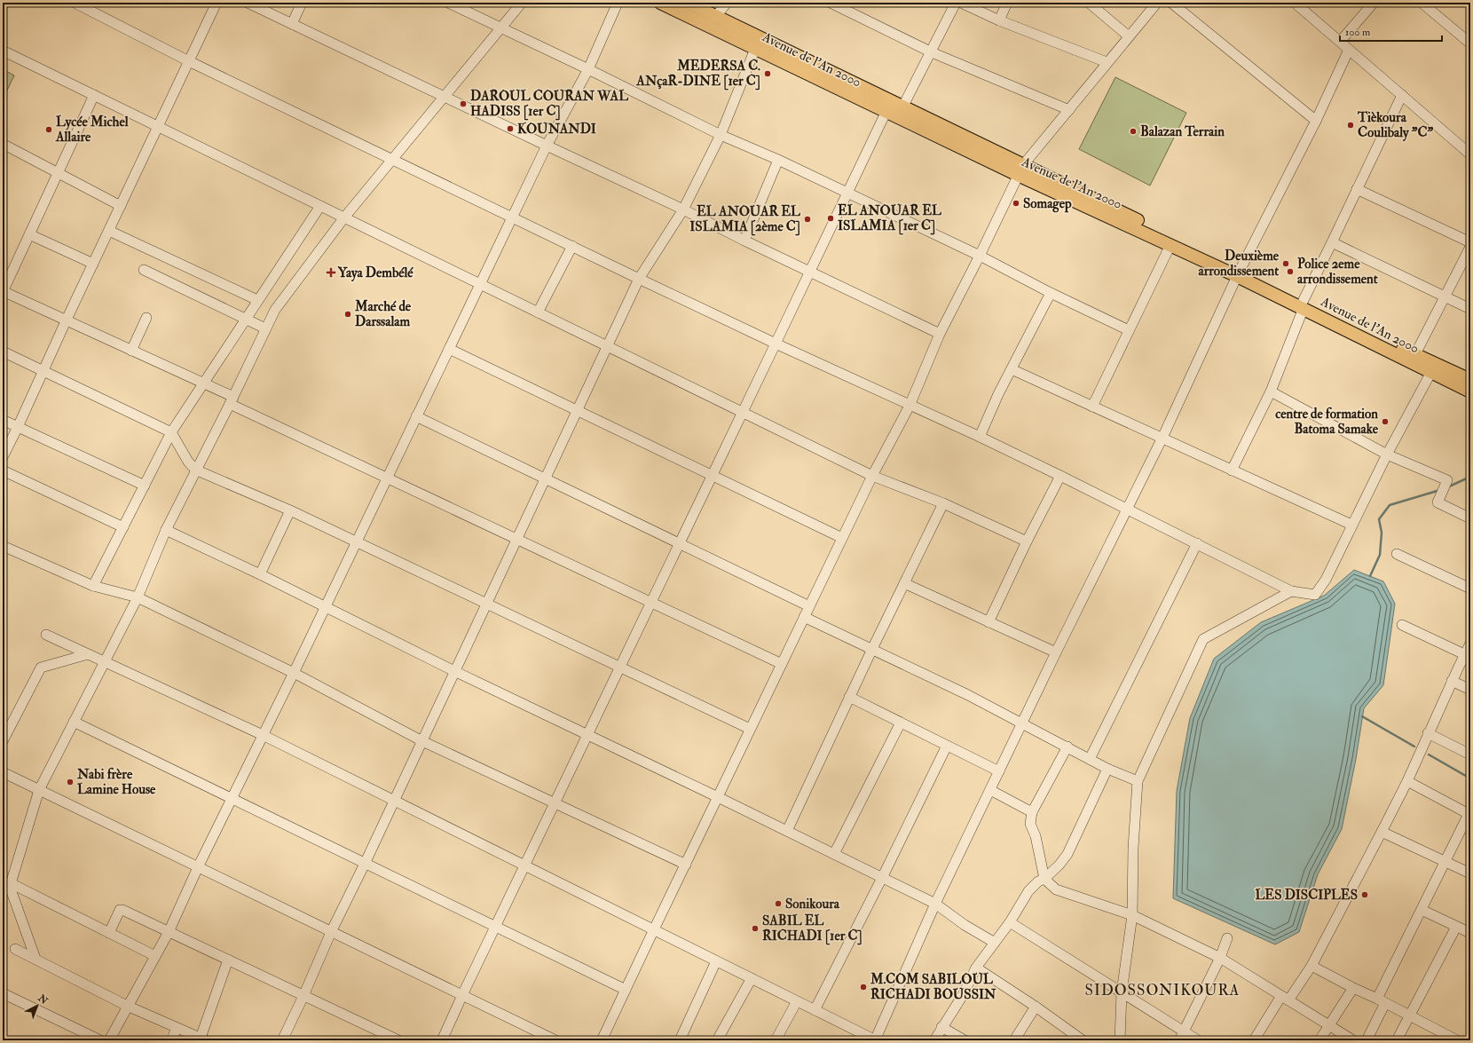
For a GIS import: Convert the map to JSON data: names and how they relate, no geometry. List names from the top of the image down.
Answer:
{
  "streets": {
    "main road": ["Avenue de l'An 2000"]
  },
  "districts": ["SIDOSSONIKOURA"],
  "places": {
    "other": [
      "MEDERSA C. ANçaR-DINE [1er C]",
      "DAROUL COURAN WAL HADISS [1er C]",
      "Tièkoura Coulibaly \"C\"",
      "KOUNANDI",
      "Lycée Michel Allaire",
      "Balazan Terrain",
      "Somagep",
      "EL ANOUAR EL ISLAMIA [1er C]",
      "EL ANOUAR EL ISLAMIA [2ème C]",
      "Deuxième arrondissement",
      "Police 2eme arrondissement",
      "Marché de Darssalam",
      "centre de formation Batoma Samake",
      "Nabi frère Lamine House",
      "LES DISCIPLES",
      "Sonikoura",
      "SABIL EL RICHADI [1er C]",
      "M.COM SABILOUL RICHADI BOUSSIN"
    ],
    "health": ["Yaya Dembélé"]
  },
  "scale_bar": "100 m",
  "north": "top right"
}
